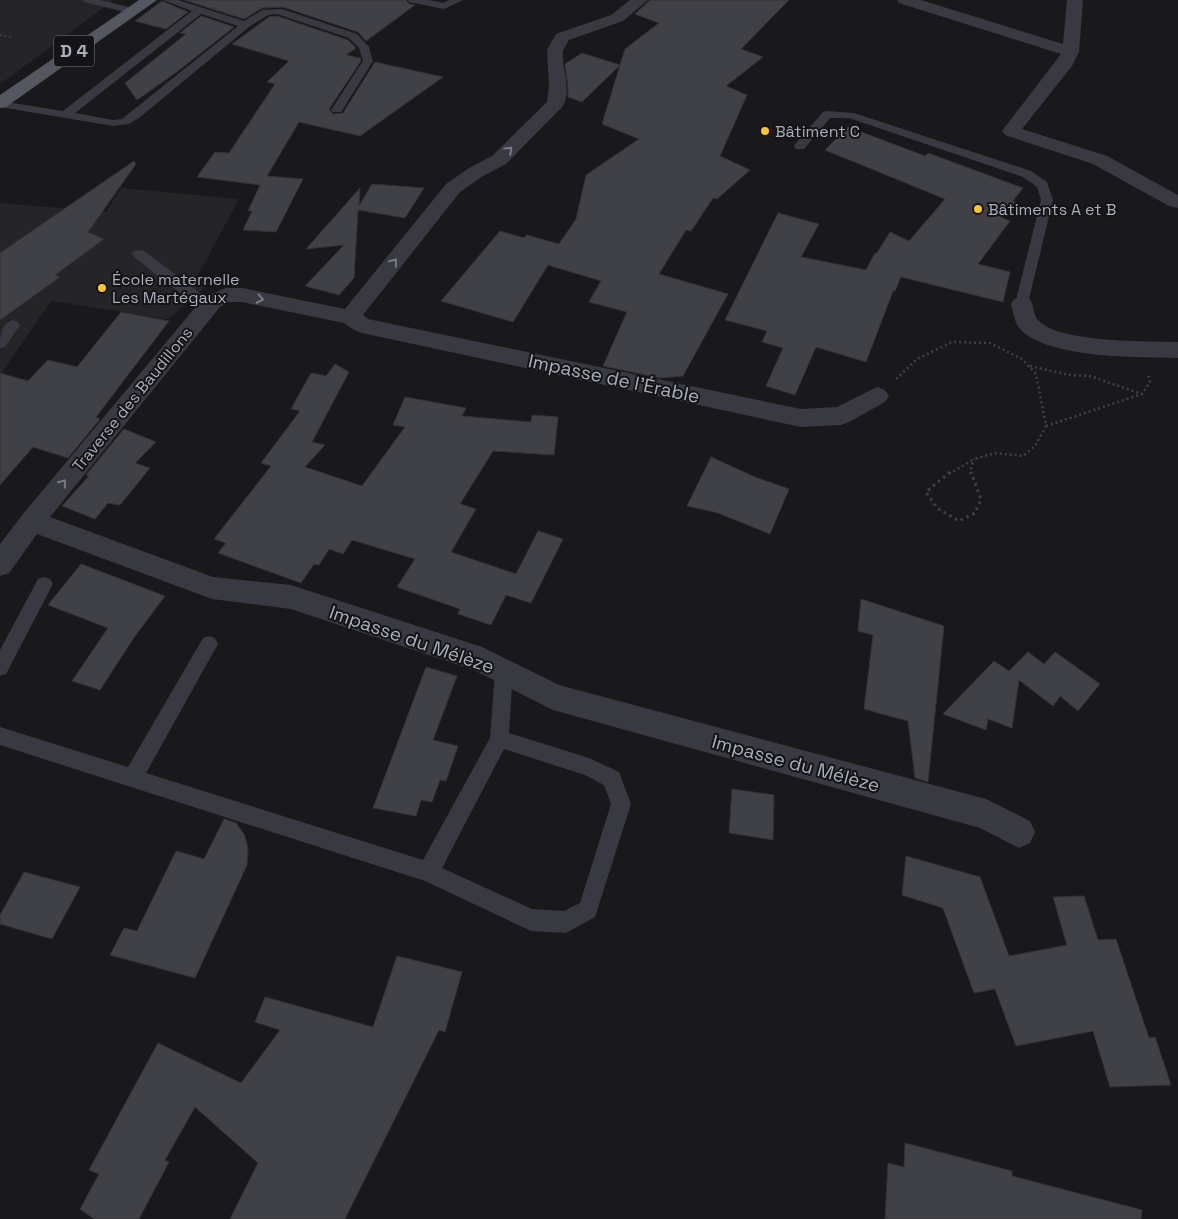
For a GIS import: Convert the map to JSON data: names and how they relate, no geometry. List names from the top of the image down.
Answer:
{
  "streets": {
    "main road": ["D 4"],
    "street": ["Impasse de l'Érable", "Traverse des Baudillons", "Impasse du Mélèze"]
  },
  "crossings": [
    ["Traverse des Baudillons", "Impasse du Mélèze"]
  ],
  "one_way": ["Traverse des Baudillons"],
  "places": ["Bâtiment C", "Bâtiments A et B", "École maternelle Les Martégaux"]
}
